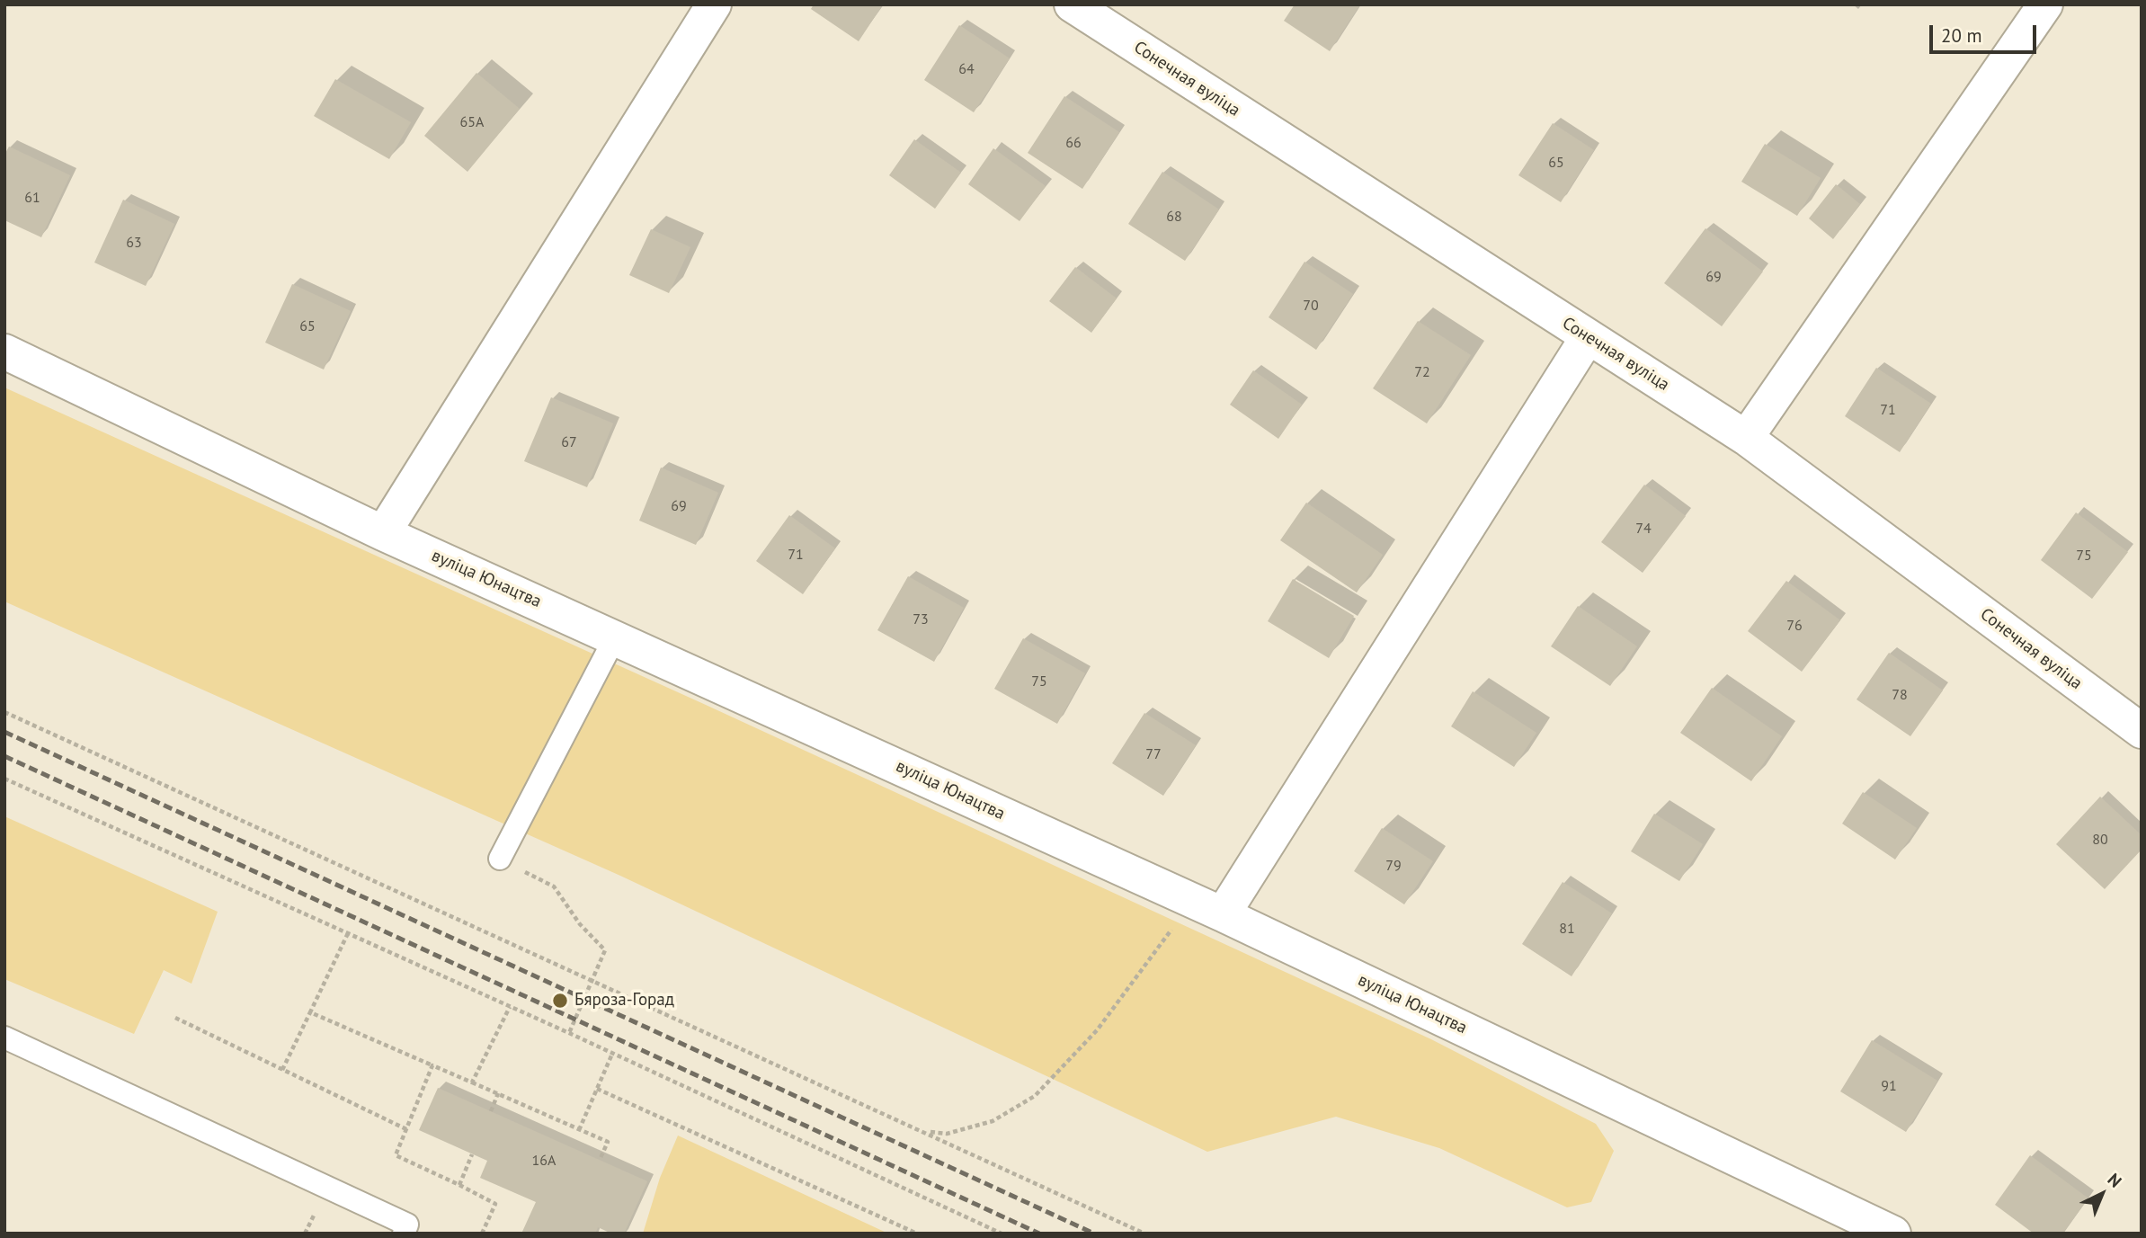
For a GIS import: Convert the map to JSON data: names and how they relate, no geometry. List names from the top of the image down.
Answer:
{
  "streets": {
    "street": ["Сонечная вуліца", "вуліца Юнацтва"]
  },
  "places": ["Бяроза-Горад"],
  "house_numbers": [
    "64",
    "65А",
    "66",
    "65",
    "61",
    "68",
    "63",
    "69",
    "70",
    "65",
    "72",
    "71",
    "67",
    "69",
    "74",
    "71",
    "75",
    "73",
    "76",
    "75",
    "78",
    "77",
    "80",
    "79",
    "81",
    "91",
    "16А"
  ],
  "scale_bar": "20 m",
  "north": "top right"
}
